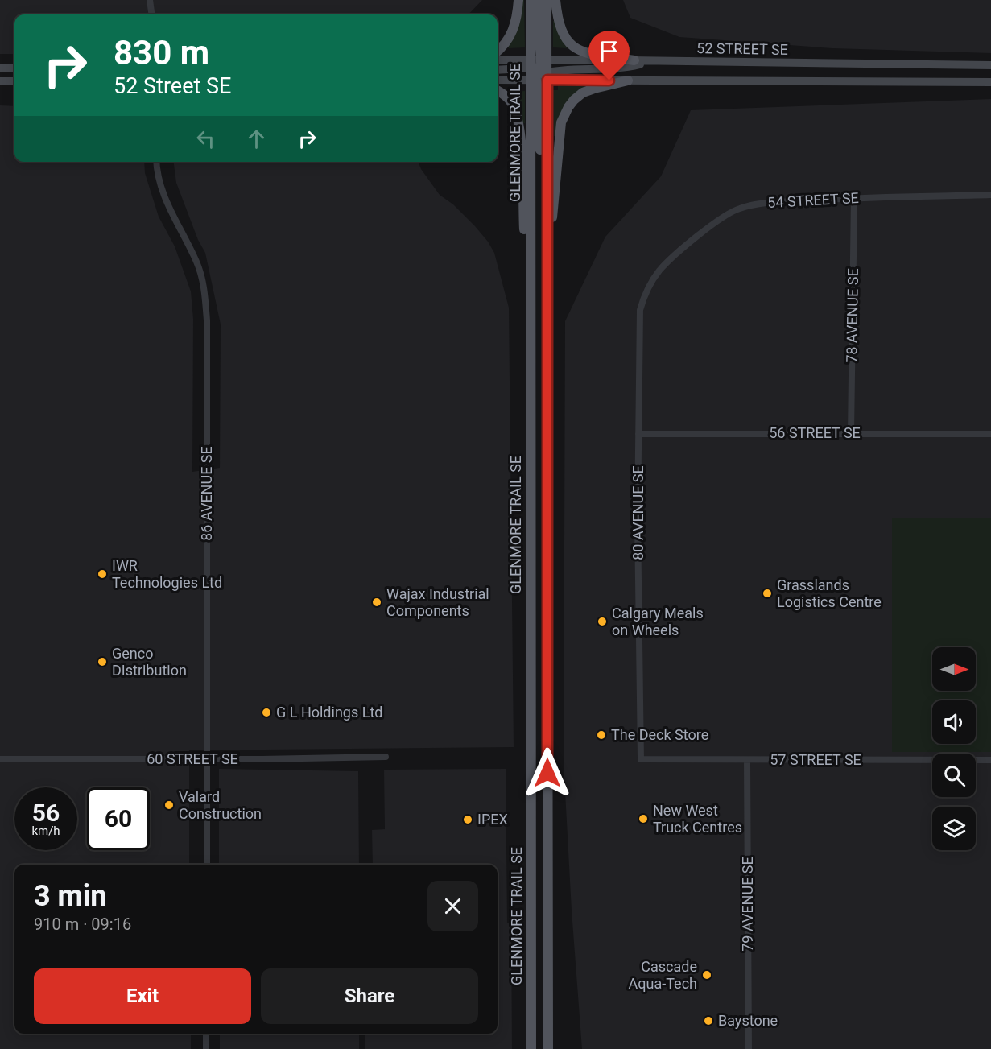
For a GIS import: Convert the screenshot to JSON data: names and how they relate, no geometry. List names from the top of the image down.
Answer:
{
  "streets": {
    "main road": ["52 STREET SE", "GLENMORE TRAIL SE"],
    "street": [
      "54 STREET SE",
      "78 AVENUE SE",
      "56 STREET SE",
      "86 AVENUE SE",
      "80 AVENUE SE",
      "60 STREET SE",
      "57 STREET SE",
      "79 AVENUE SE"
    ]
  },
  "crossings": [
    ["52 STREET SE", "GLENMORE TRAIL SE"],
    ["54 STREET SE", "78 AVENUE SE"],
    ["54 STREET SE", "80 AVENUE SE"],
    ["78 AVENUE SE", "56 STREET SE"],
    ["56 STREET SE", "80 AVENUE SE"],
    ["86 AVENUE SE", "60 STREET SE"],
    ["80 AVENUE SE", "57 STREET SE"],
    ["57 STREET SE", "79 AVENUE SE"]
  ],
  "places": [
    "IWR Technologies Ltd",
    "Grasslands Logistics Centre",
    "Wajax Industrial Components",
    "Calgary Meals on Wheels",
    "Genco DIstribution",
    "G L Holdings Ltd",
    "The Deck Store",
    "Valard Construction",
    "New West Truck Centres",
    "IPEX",
    "Cascade Aqua-Tech",
    "Baystone"
  ],
  "north": "right",
  "page": {
    "turn": ["830 m", "52 Street SE"],
    "speed": "56 km/h",
    "limit": "60",
    "heading": ["3 min", "910 m · 09:16"],
    "buttons": ["Exit", "Share"]
  }
}
